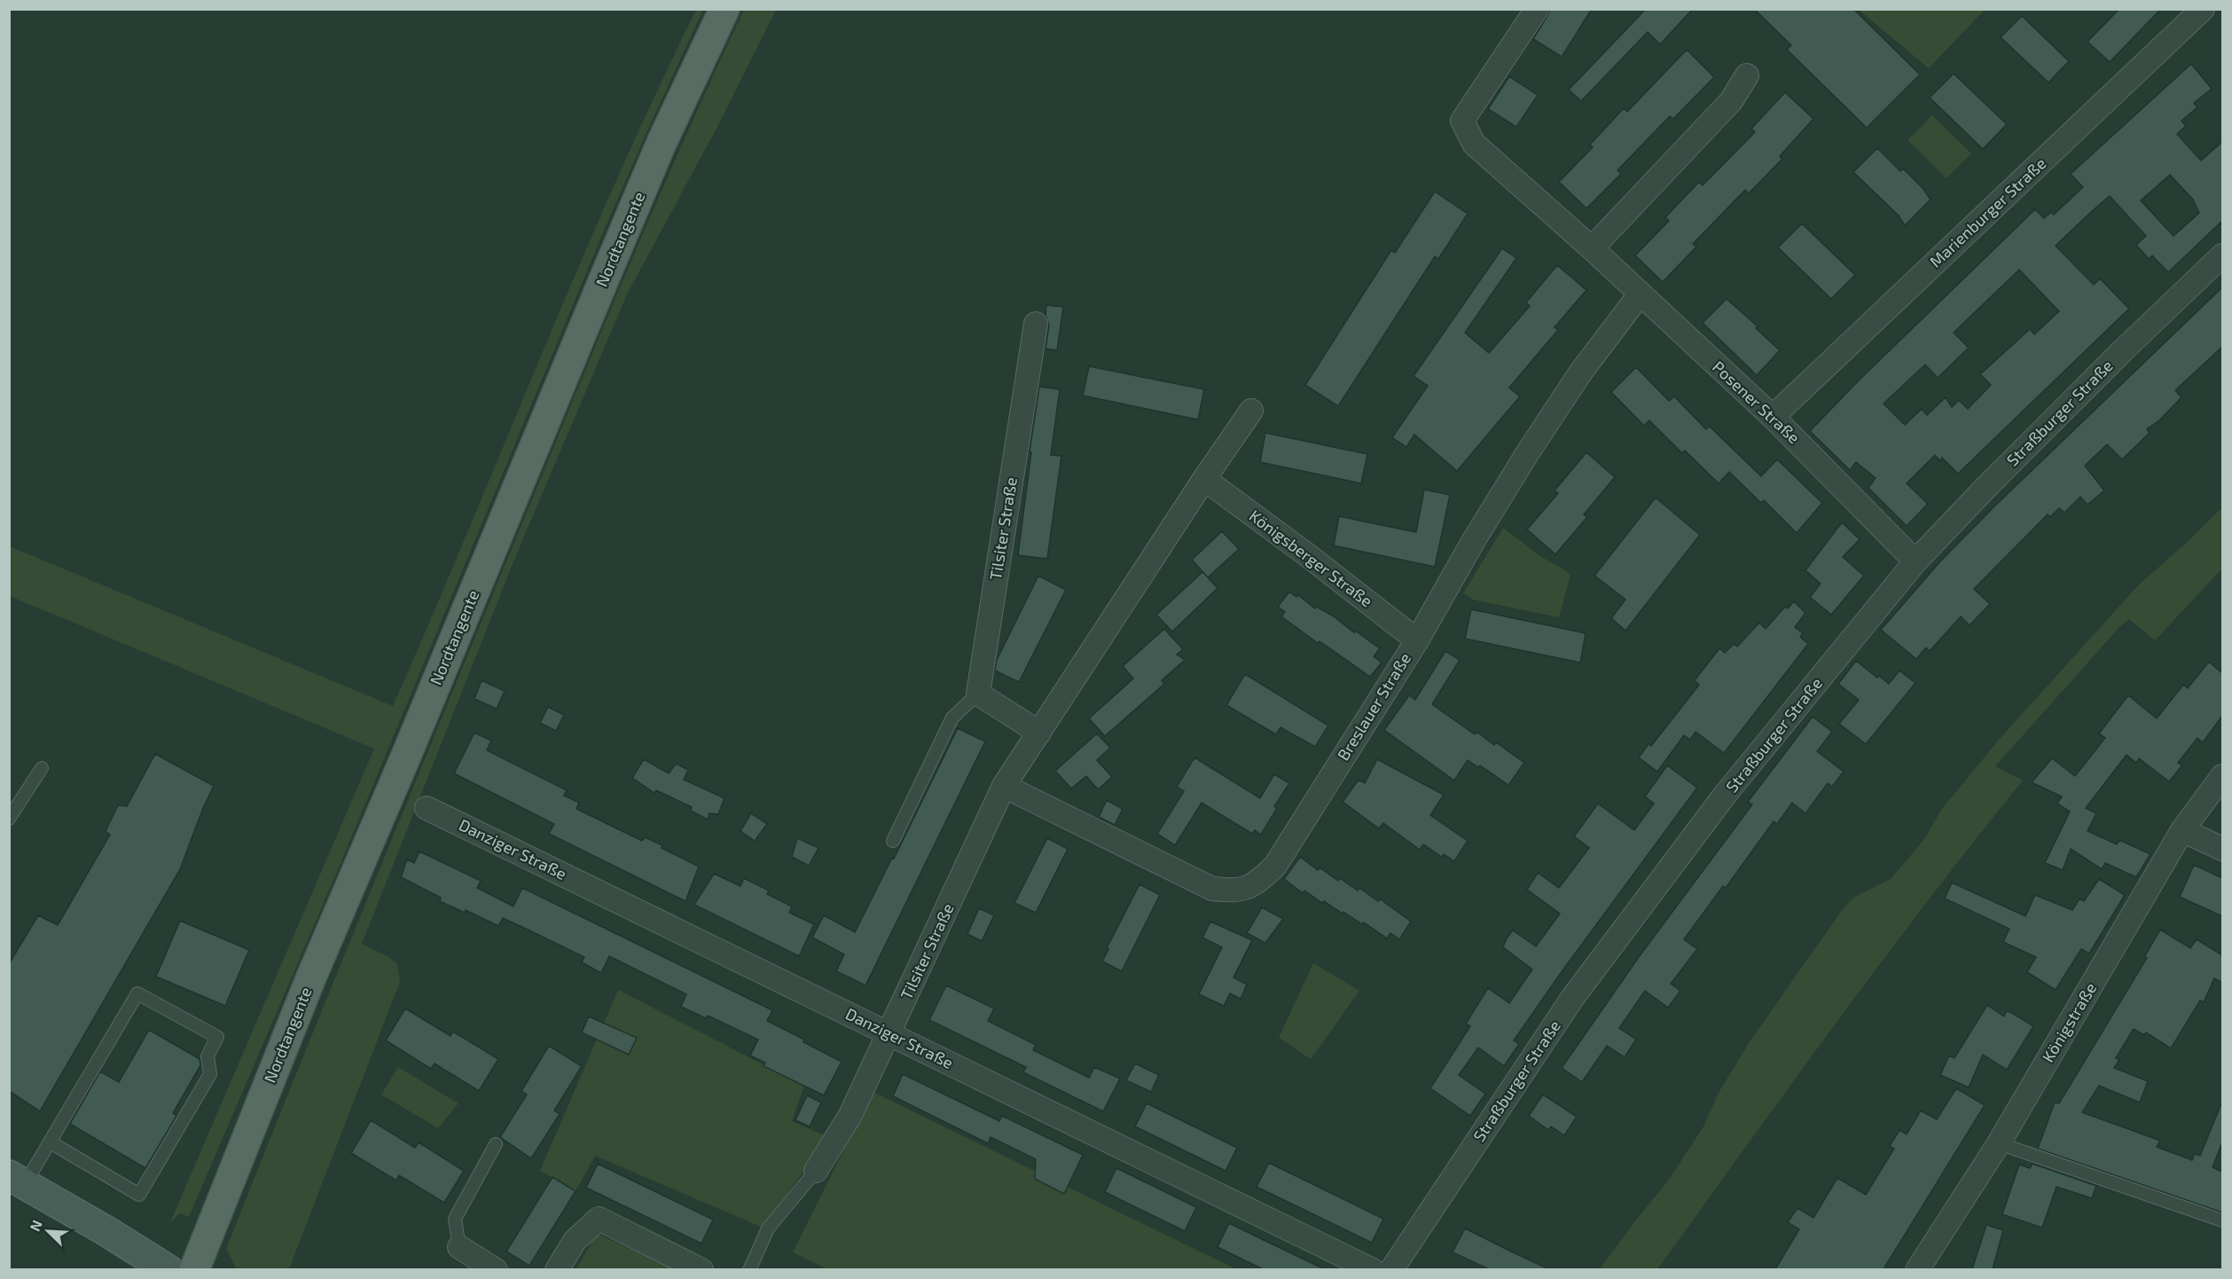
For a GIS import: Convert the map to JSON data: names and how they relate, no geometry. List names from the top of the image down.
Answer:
{
  "streets": {
    "main road": ["Nordtangente"],
    "street": [
      "Marienburger Straße",
      "Posener Straße",
      "Straßburger Straße",
      "Tilsiter Straße",
      "Königsberger Straße",
      "Breslauer Straße",
      "Danziger Straße",
      "Königstraße"
    ]
  },
  "crossings": [
    ["Marienburger Straße", "Posener Straße"],
    ["Posener Straße", "Straßburger Straße"],
    ["Posener Straße", "Breslauer Straße"],
    ["Tilsiter Straße", "Königsberger Straße"],
    ["Tilsiter Straße", "Breslauer Straße"],
    ["Tilsiter Straße", "Danziger Straße"],
    ["Königsberger Straße", "Breslauer Straße"]
  ],
  "north": "top left"
}
